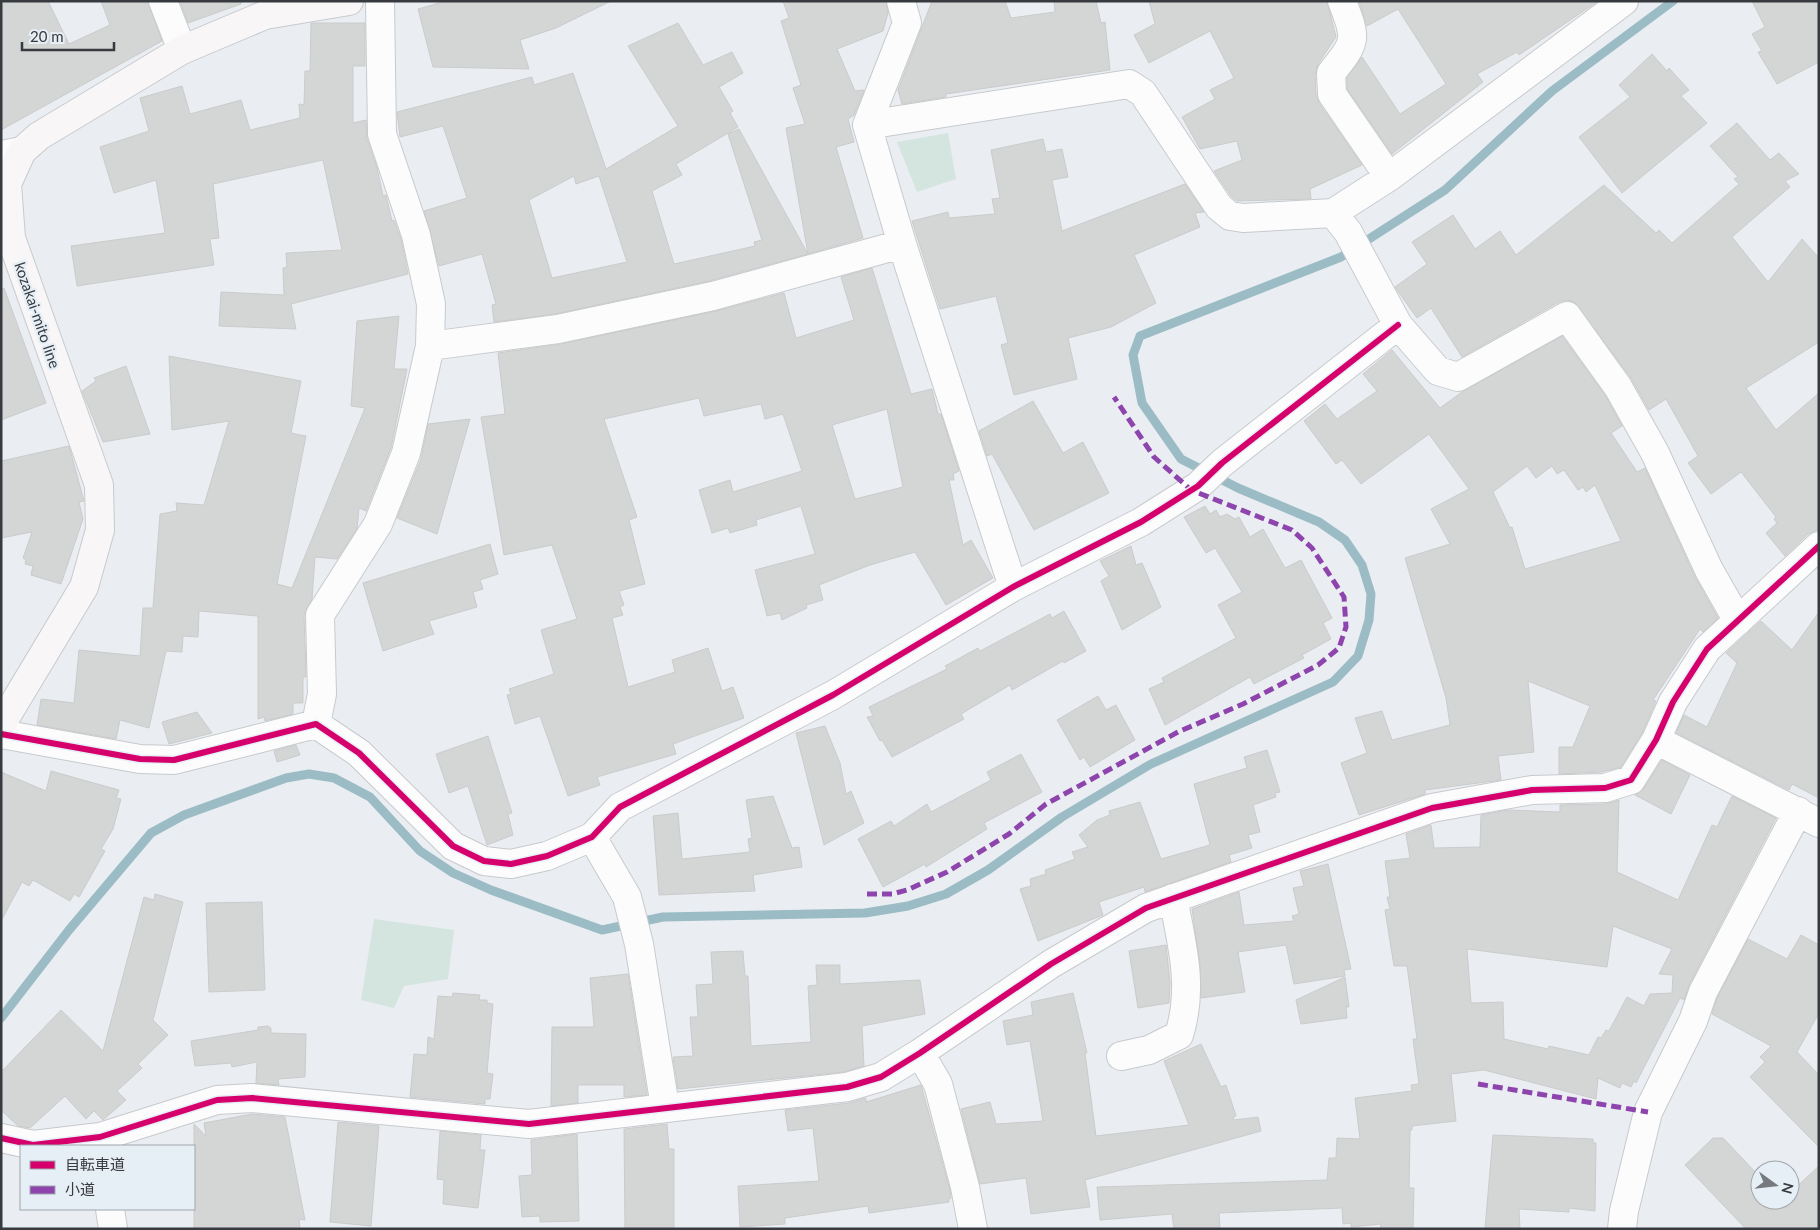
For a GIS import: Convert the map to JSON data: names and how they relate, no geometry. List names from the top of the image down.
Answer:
{
  "streets": {
    "main road": ["kozakai-mito line"]
  },
  "legend": ["自転車道", "小道"],
  "scale_bar": "20 m",
  "north": "right"
}
